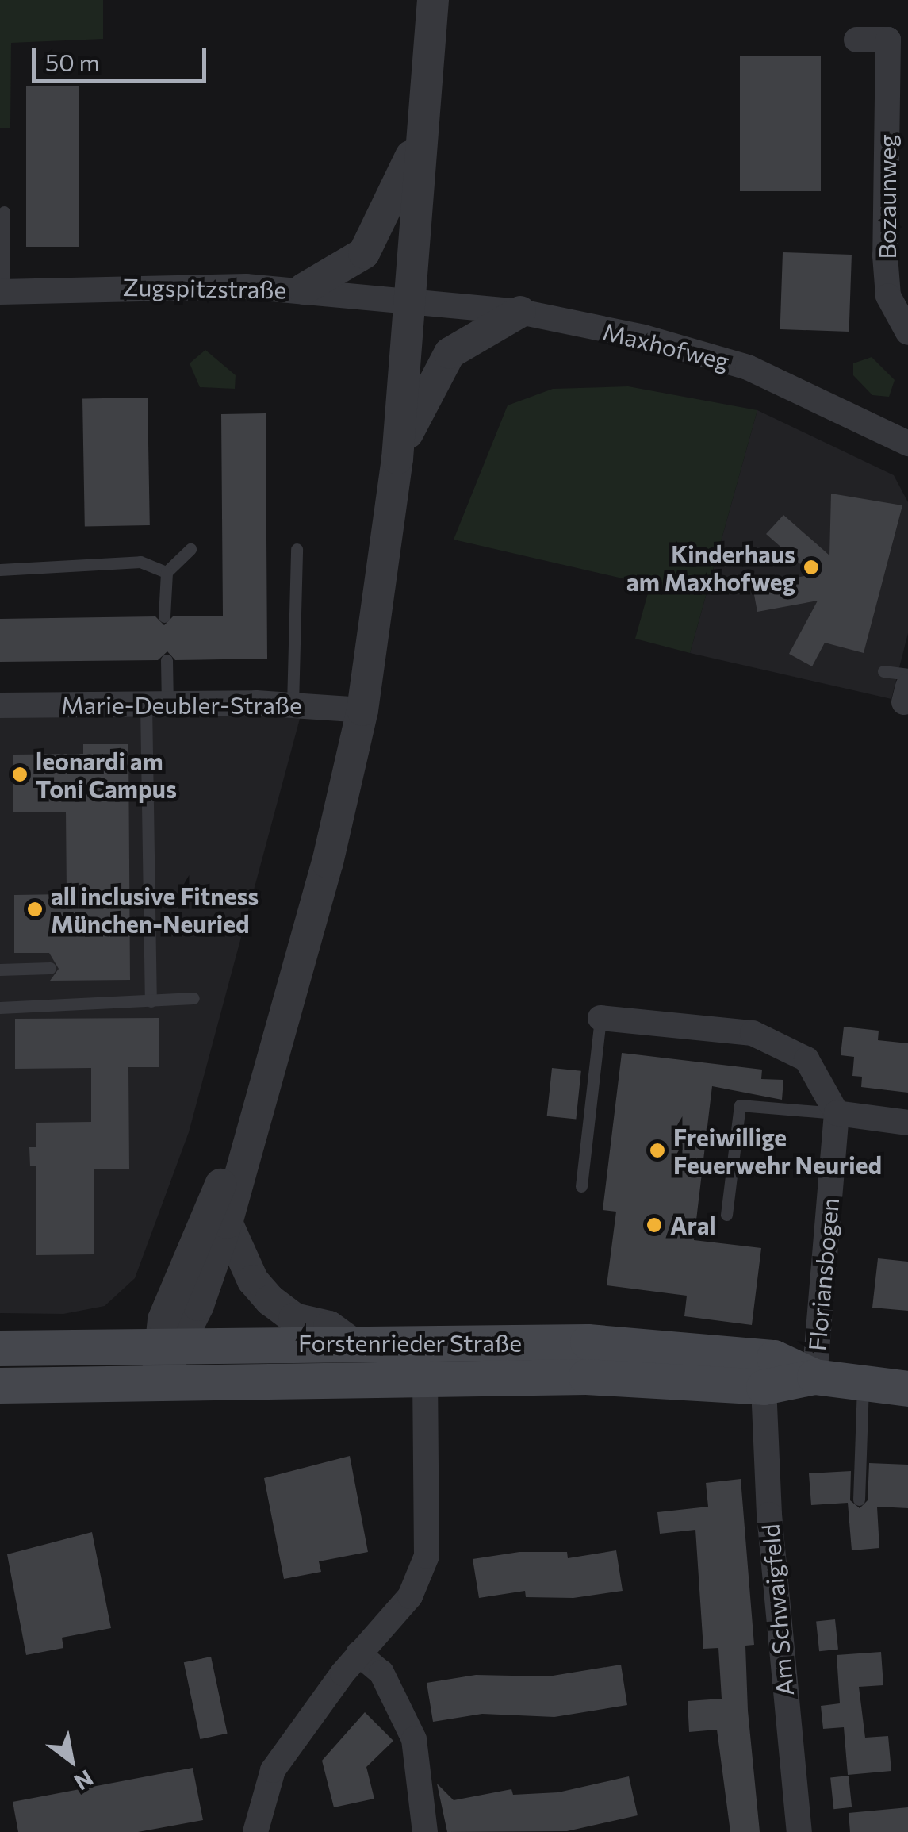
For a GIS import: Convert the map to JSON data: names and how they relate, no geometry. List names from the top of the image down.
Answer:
{
  "streets": {
    "main road": ["Forstenrieder Straße"],
    "street": [
      "Bozaunweg",
      "Zugspitzstraße",
      "Maxhofweg",
      "Marie-Deubler-Straße",
      "Floriansbogen",
      "Am Schwaigfeld"
    ]
  },
  "crossings": [
    ["Zugspitzstraße", "Maxhofweg"],
    ["Floriansbogen", "Forstenrieder Straße"],
    ["Forstenrieder Straße", "Am Schwaigfeld"]
  ],
  "places": [
    "Kinderhaus am Maxhofweg",
    "leonardi am Toni Campus",
    "all inclusive Fitness München-Neuried",
    "Freiwillige Feuerwehr Neuried",
    "Aral"
  ],
  "scale_bar": "50 m",
  "north": "bottom right"
}
